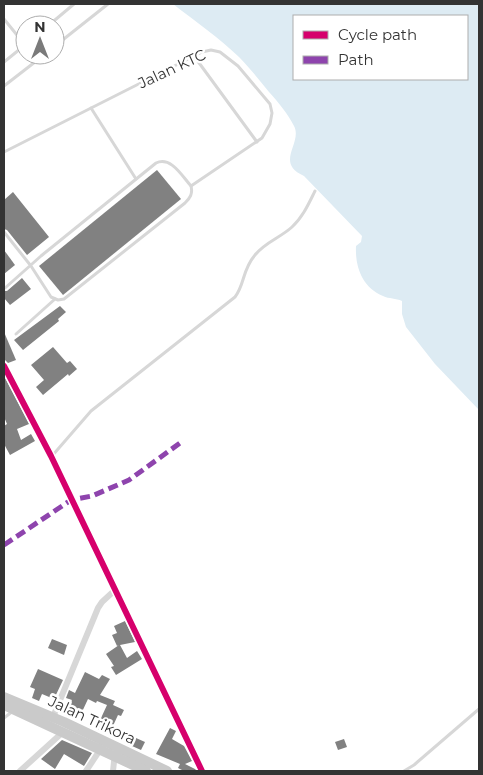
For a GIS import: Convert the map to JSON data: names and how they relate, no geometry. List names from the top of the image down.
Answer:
{
  "streets": {
    "main road": ["Jalan Trikora"],
    "lane": ["Jalan KTC"]
  },
  "legend": ["Cycle path", "Path"],
  "north": "top"
}
